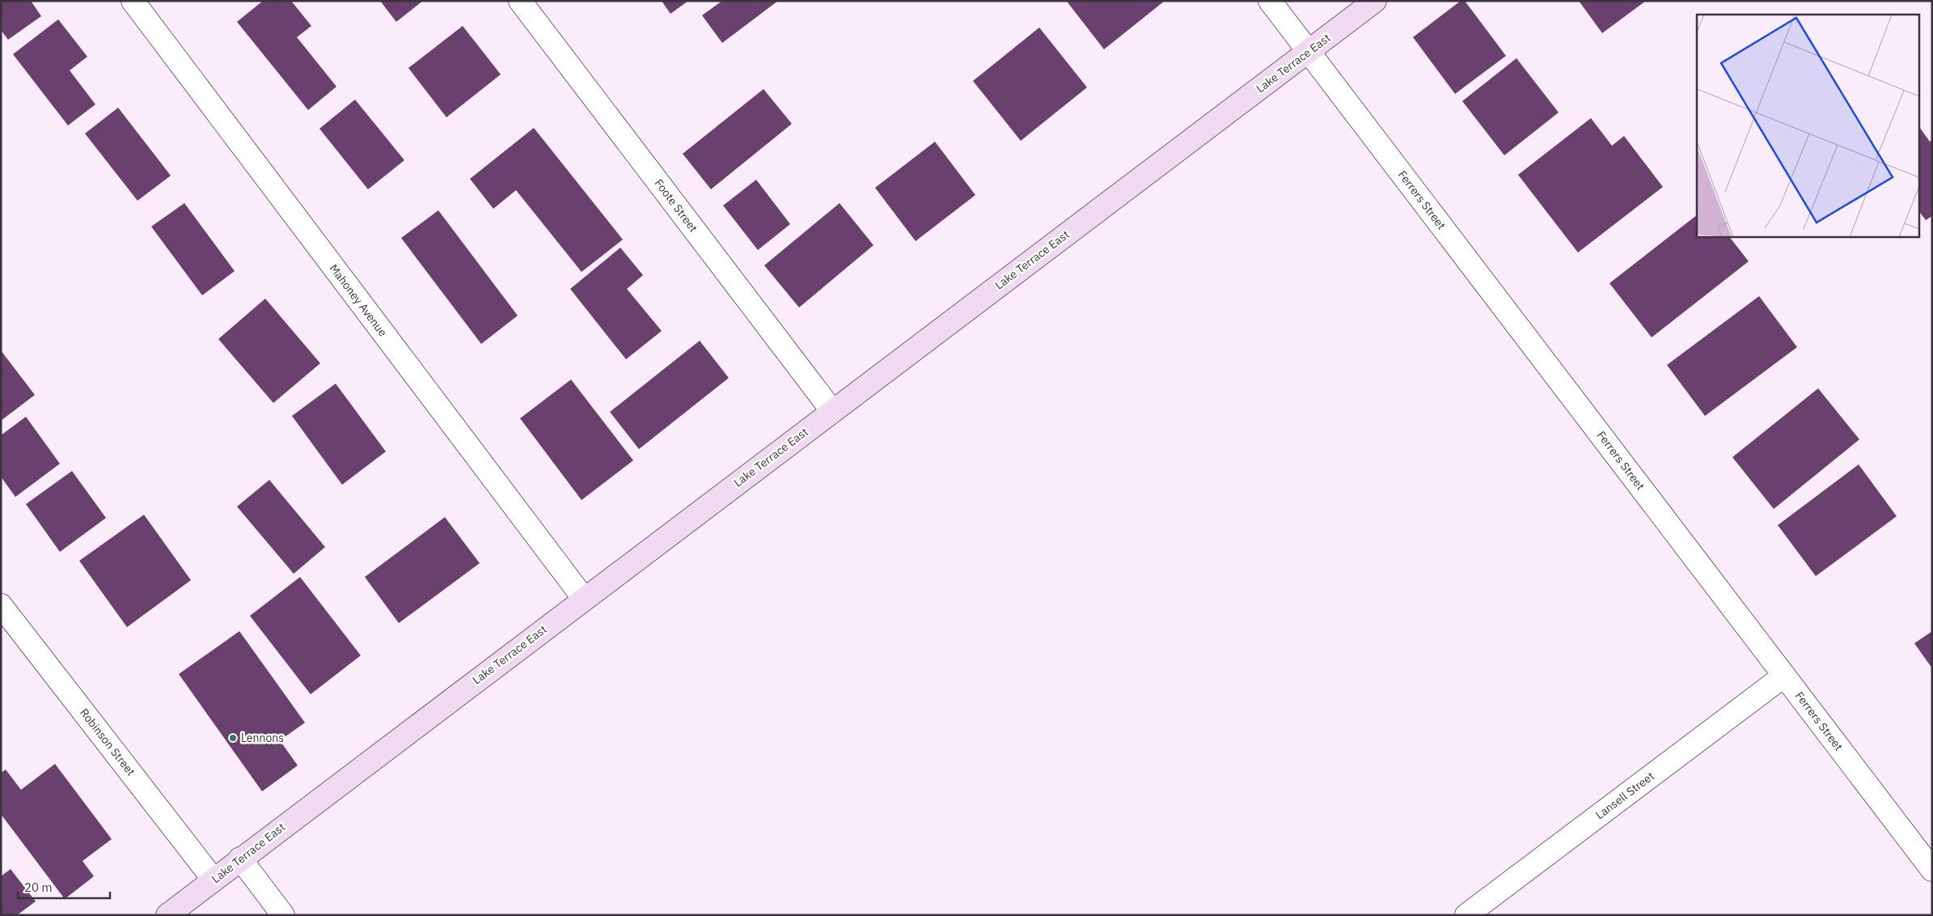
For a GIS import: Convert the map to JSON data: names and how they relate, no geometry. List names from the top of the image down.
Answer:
{
  "streets": {
    "street": [
      "Lake Terrace East",
      "Ferrers Street",
      "Foote Street",
      "Mahoney Avenue",
      "Robinson Street",
      "Lansell Street"
    ]
  },
  "crossings": [
    ["Lake Terrace East", "Ferrers Street"],
    ["Lake Terrace East", "Foote Street"],
    ["Lake Terrace East", "Mahoney Avenue"],
    ["Lake Terrace East", "Robinson Street"],
    ["Ferrers Street", "Lansell Street"]
  ],
  "places": ["Lennons"],
  "scale_bar": "20 m"
}
